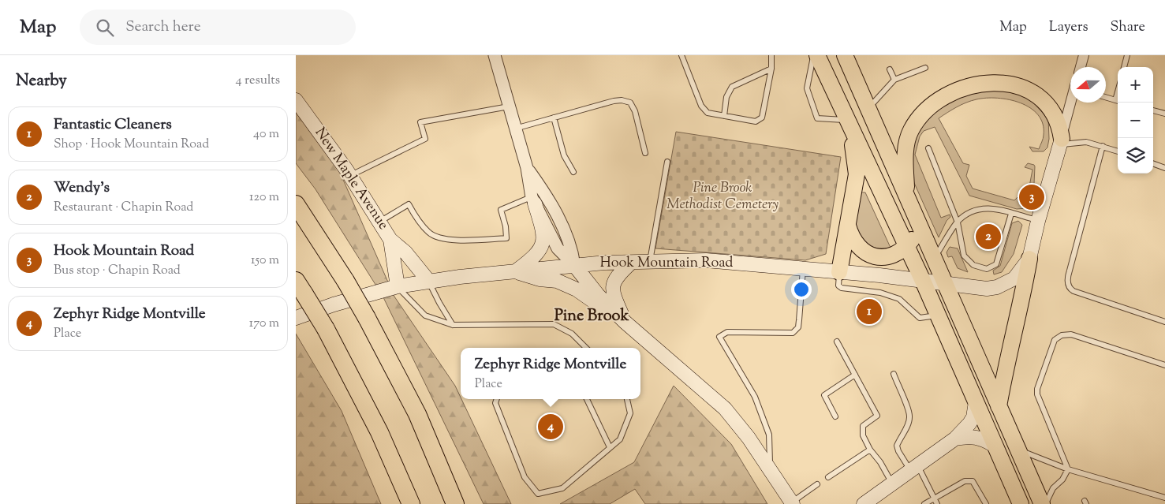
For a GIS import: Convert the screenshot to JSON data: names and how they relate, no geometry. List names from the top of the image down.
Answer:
{
  "streets": {
    "main road": ["New Maple Avenue", "Hook Mountain Road"]
  },
  "crossings": [
    ["New Maple Avenue", "Hook Mountain Road"]
  ],
  "districts": ["Pine Brook"],
  "parks": ["Pine Brook Methodist Cemetery"],
  "north": "left",
  "page": {
    "header": "Map",
    "search": "Search here",
    "nav": ["Map", "Layers", "Share"],
    "heading": ["Nearby", "4 results"],
    "map_buttons": ["+", "−"],
    "list": [
      {
        "mark": "1",
        "name": "Fantastic Cleaners",
        "note": "Shop · Hook Mountain Road",
        "value": "40 m"
      },
      {
        "mark": "2",
        "name": "Wendy's",
        "note": "Restaurant · Chapin Road",
        "value": "120 m"
      },
      {
        "mark": "3",
        "name": "Hook Mountain Road",
        "note": "Bus stop · Chapin Road",
        "value": "150 m"
      },
      {
        "mark": "4",
        "name": "Zephyr Ridge Montville",
        "note": "Place",
        "value": "170 m"
      }
    ],
    "pins": [
      "3",
      "2",
      "1",
      "4"
    ],
    "popup": ["Zephyr Ridge Montville", "Place"]
  }
}
